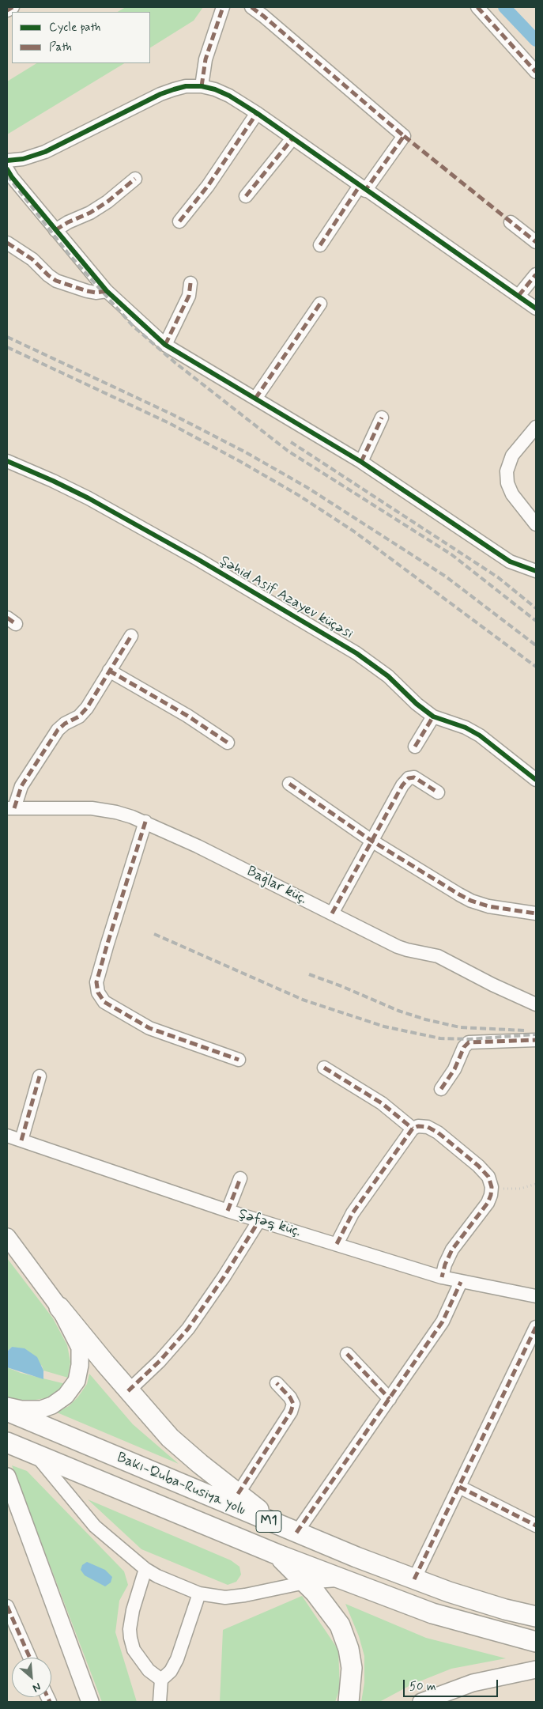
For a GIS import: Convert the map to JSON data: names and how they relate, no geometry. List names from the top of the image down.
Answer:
{
  "streets": {
    "highway": ["Bakı-Quba-Rusiya yolu", "M1"],
    "street": ["Şəhid Asif Azayev küçəsi", "Bağlar küç.", "Şəfəq küç."]
  },
  "legend": ["Cycle path", "Path"],
  "scale_bar": "50 m",
  "north": "bottom right"
}
